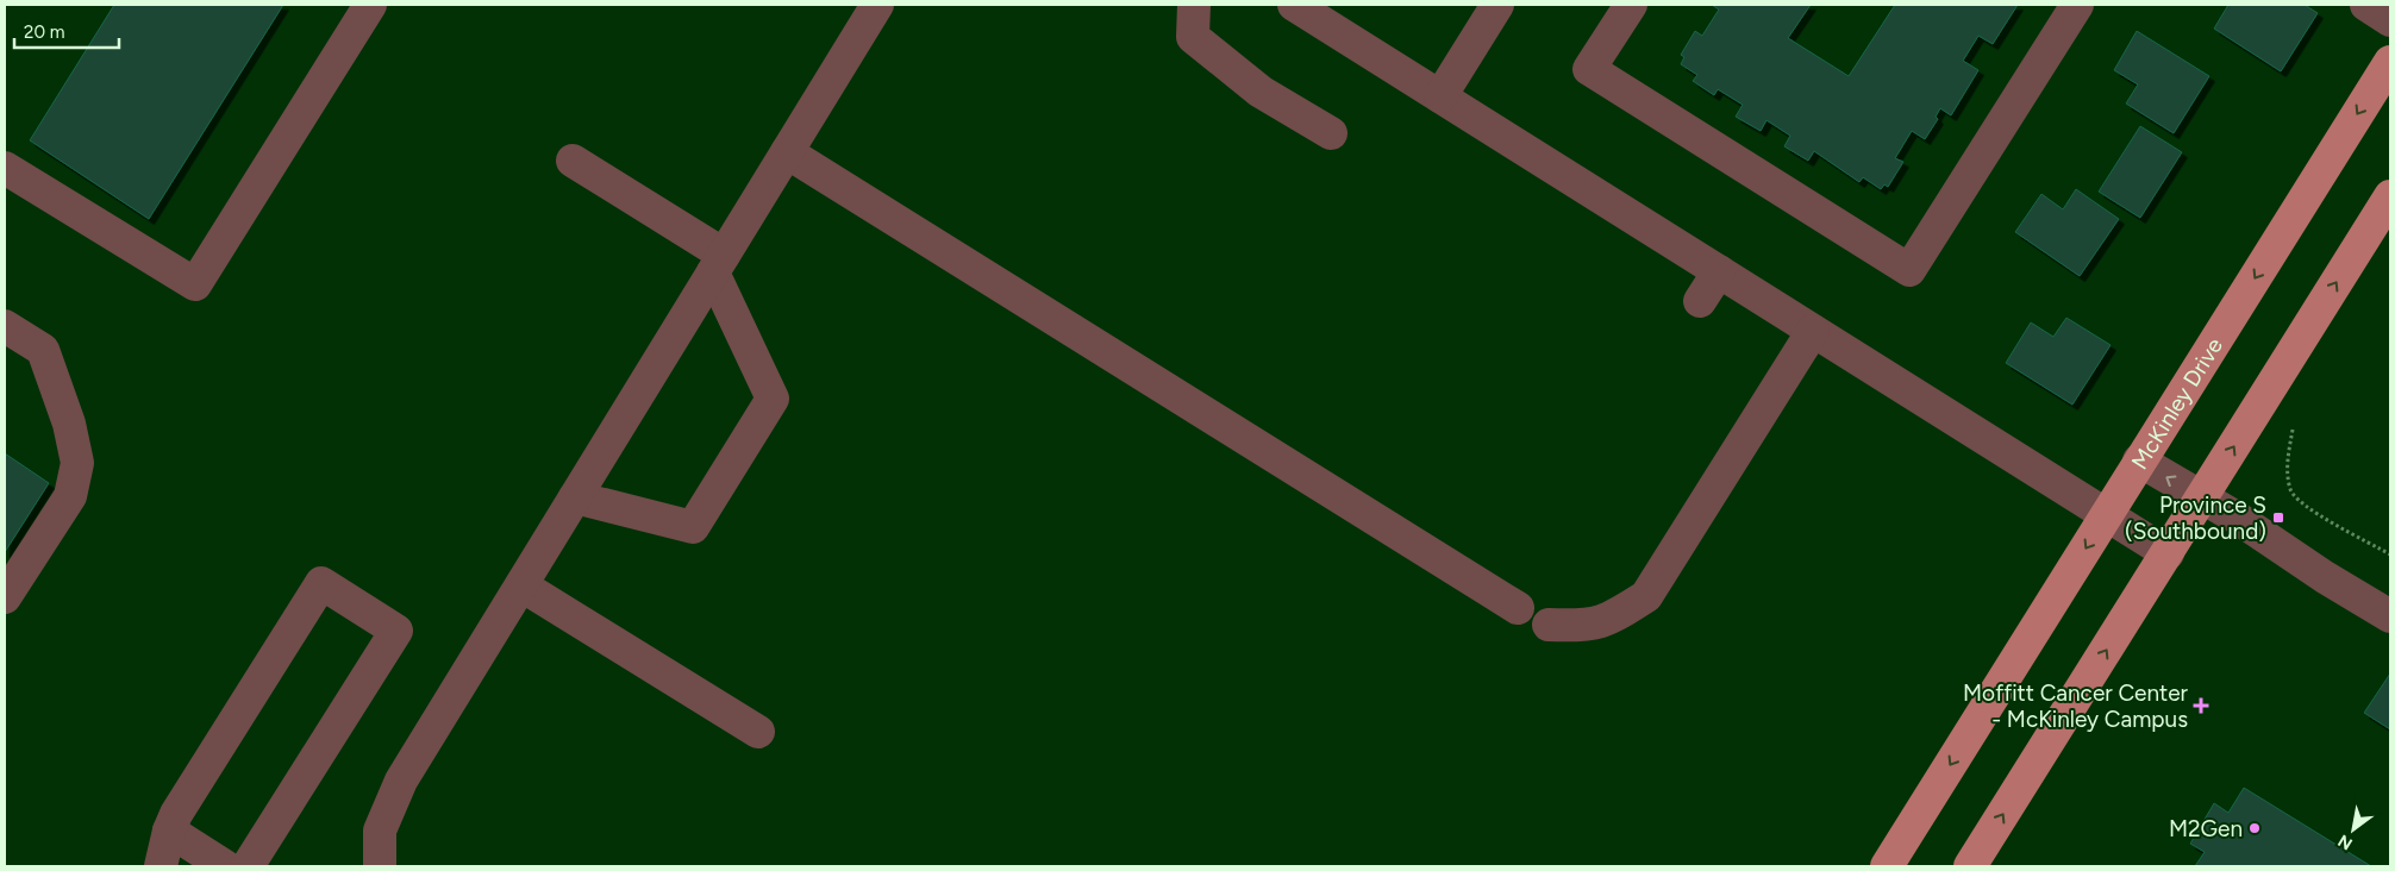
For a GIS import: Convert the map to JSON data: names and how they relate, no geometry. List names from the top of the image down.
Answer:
{
  "streets": {
    "main road": ["McKinley Drive"]
  },
  "places": {
    "transit": ["Province S (Southbound)"],
    "health": ["Moffitt Cancer Center - McKinley Campus"],
    "other": ["M2Gen"]
  },
  "scale_bar": "20 m",
  "north": "bottom left"
}
